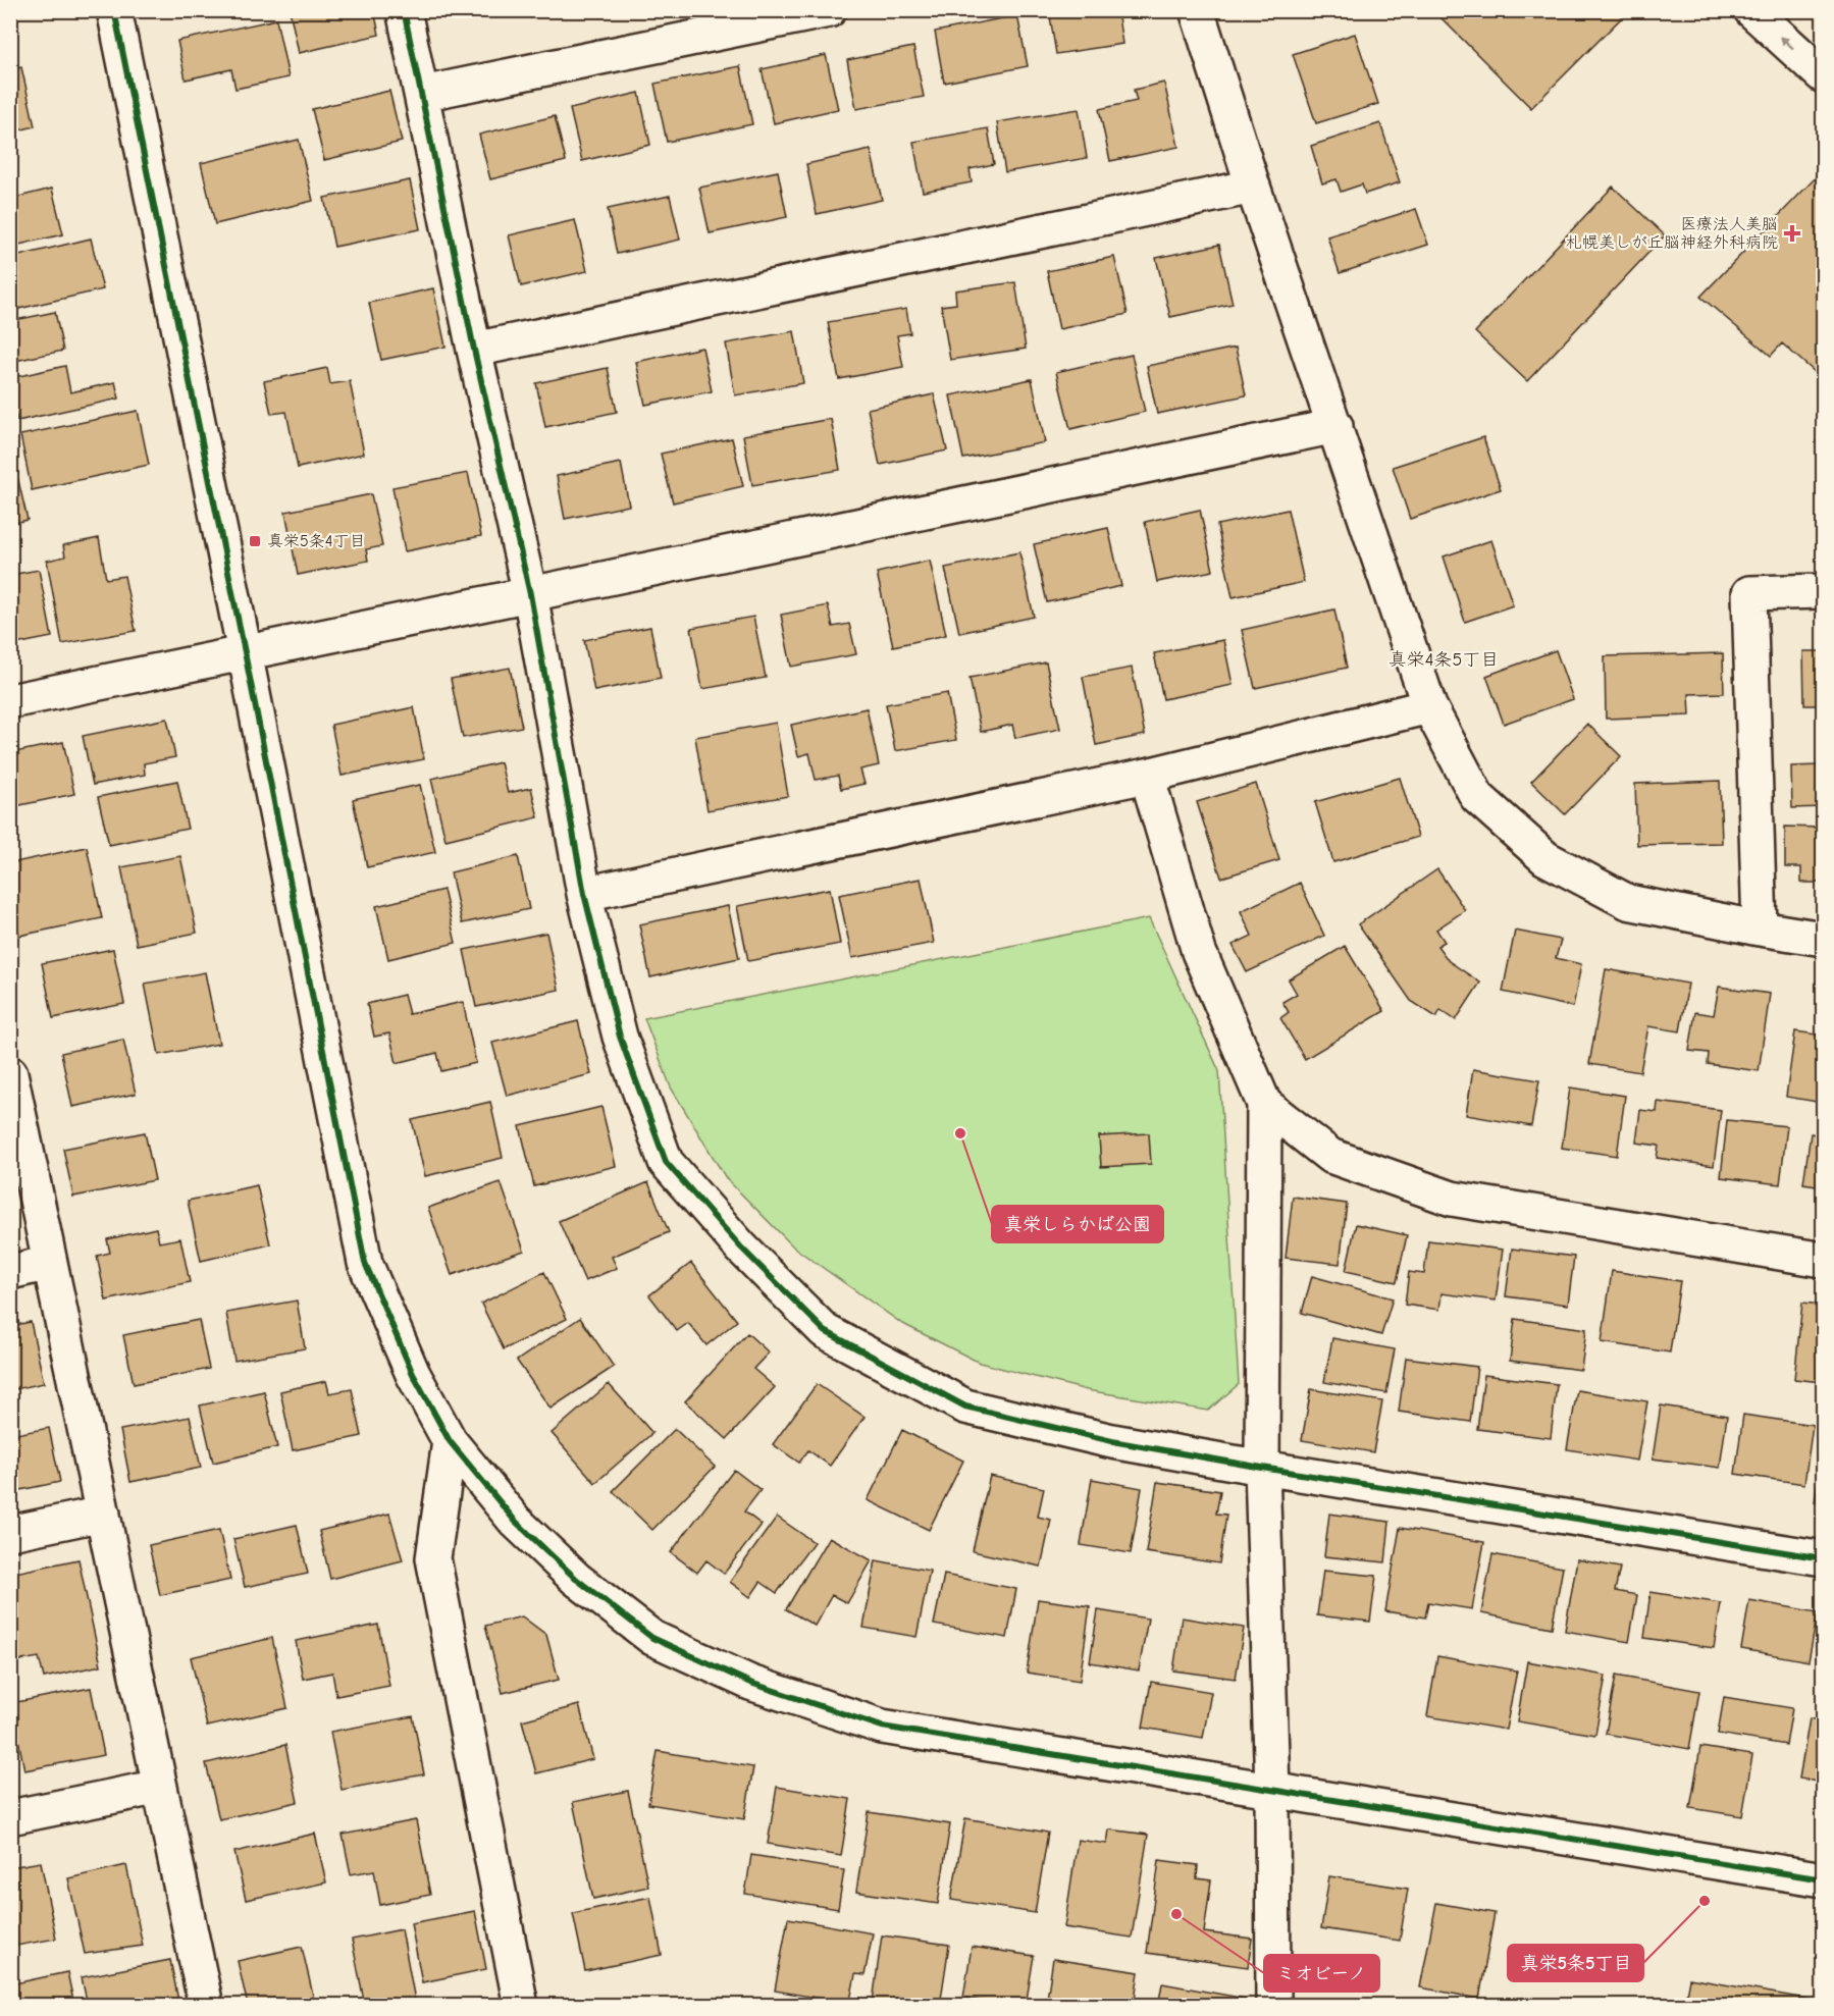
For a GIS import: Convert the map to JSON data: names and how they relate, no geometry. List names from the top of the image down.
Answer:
{
  "districts": ["真栄4条5丁目"],
  "places": {
    "health": ["医療法人美脳 札幌美しが丘脳神経外科病院"],
    "transit": ["真栄5条4丁目"],
    "other": ["真栄しらかば公園", "真栄5条5丁目", "ミオビーノ"]
  }
}
